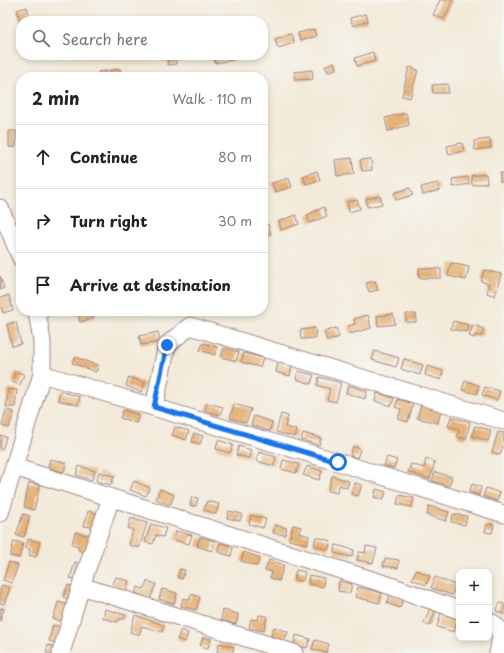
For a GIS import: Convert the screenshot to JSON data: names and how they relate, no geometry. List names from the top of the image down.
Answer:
{
  "page": {
    "search": "Search here",
    "heading": ["2 min", "Walk · 110 m"],
    "list": [
      ["Continue", "80 m"],
      ["Turn right", "30 m"],
      "Arrive at destination"
    ],
    "map_buttons": ["+", "−"]
  }
}
